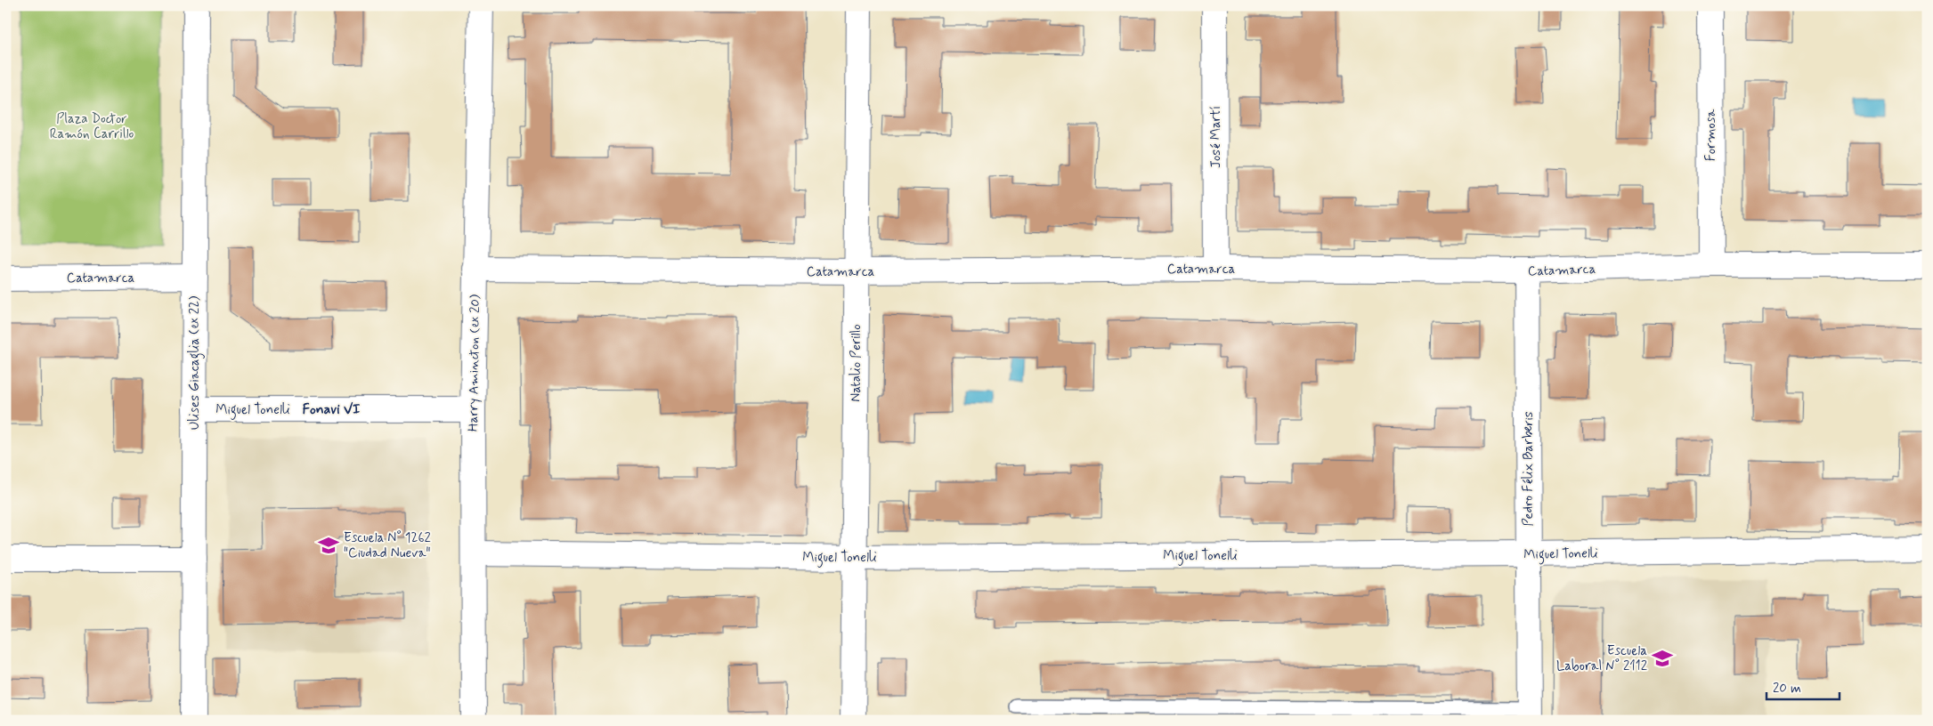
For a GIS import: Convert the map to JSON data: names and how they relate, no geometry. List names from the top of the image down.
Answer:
{
  "streets": {
    "street": [
      "Formosa",
      "José Martí",
      "Catamarca",
      "Ulises Giacaglia (ex 22)",
      "Harry Amincton (ex 20)",
      "Natalio Perillo",
      "Miguel Tonelli",
      "Pedro Félix Barberis"
    ]
  },
  "crossings": [
    ["Formosa", "Catamarca"],
    ["José Martí", "Catamarca"],
    ["Catamarca", "Ulises Giacaglia (ex 22)"],
    ["Catamarca", "Harry Amincton (ex 20)"],
    ["Catamarca", "Natalio Perillo"],
    ["Catamarca", "Pedro Félix Barberis"],
    ["Ulises Giacaglia (ex 22)", "Miguel Tonelli"],
    ["Harry Amincton (ex 20)", "Miguel Tonelli"],
    ["Natalio Perillo", "Miguel Tonelli"],
    ["Miguel Tonelli", "Pedro Félix Barberis"]
  ],
  "districts": ["Fonavi VI"],
  "parks": ["Plaza Doctor Ramón Carrillo"],
  "places": {
    "school or university": ["Escuela N° 1262 \"Ciudad Nueva\"", "Escuela Laboral N° 2112"]
  },
  "scale_bar": "20 m"
}
